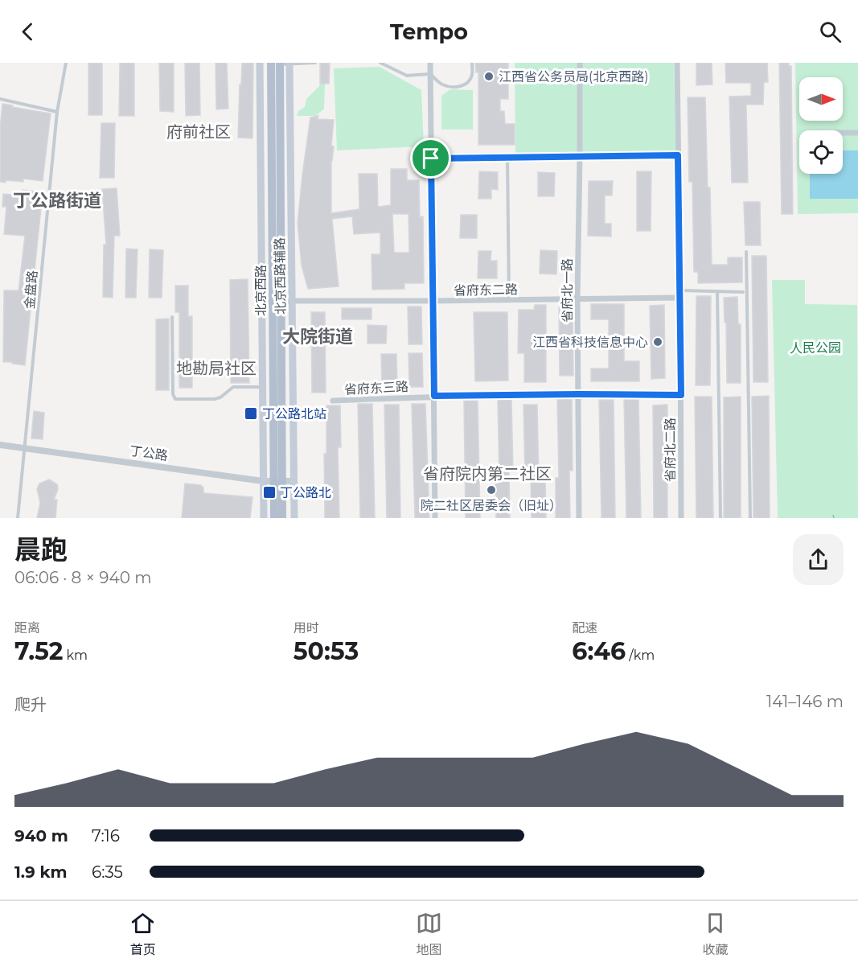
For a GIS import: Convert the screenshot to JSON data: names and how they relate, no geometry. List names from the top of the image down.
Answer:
{
  "streets": {
    "main road": ["北京西路辅路", "北京西路"],
    "street": [
      "省府东二路",
      "省府北一路",
      "省府东三路",
      "省府北二路",
      "丁公路"
    ],
    "lane": ["金盘路"]
  },
  "crossings": [
    ["北京西路辅路", "省府东二路"],
    ["北京西路辅路", "丁公路"],
    ["金盘路", "丁公路"],
    ["省府东二路", "北京西路"],
    ["省府东二路", "省府北一路"],
    ["省府东二路", "省府北二路"],
    ["北京西路", "丁公路"],
    ["省府北一路", "省府东三路"],
    ["省府东三路", "省府北二路"]
  ],
  "districts": [
    "府前社区",
    "丁公路街道",
    "大院街道",
    "地勘局社区",
    "省府院内第二社区"
  ],
  "parks": ["人民公园"],
  "places": {
    "other": ["江西省公务员局(北京西路)", "江西省科技信息中心", "院二社区居委会（旧址）"],
    "transit": ["丁公路北站", "丁公路北"]
  },
  "north": "right",
  "page": {
    "header": "Tempo",
    "heading": ["晨跑", "06:06 · 8 × 940 m"],
    "stats": [
      ["距离", "7.52 km"],
      ["用时", "50:53"],
      ["配速", "6:46 /km"]
    ],
    "chart": ["爬升", "141–146 m"],
    "list": [
      {
        "name": "940 m",
        "note": "7:16"
      },
      {
        "name": "1.9 km",
        "note": "6:35"
      }
    ],
    "tabs": ["首页", "地图", "收藏"]
  }
}
